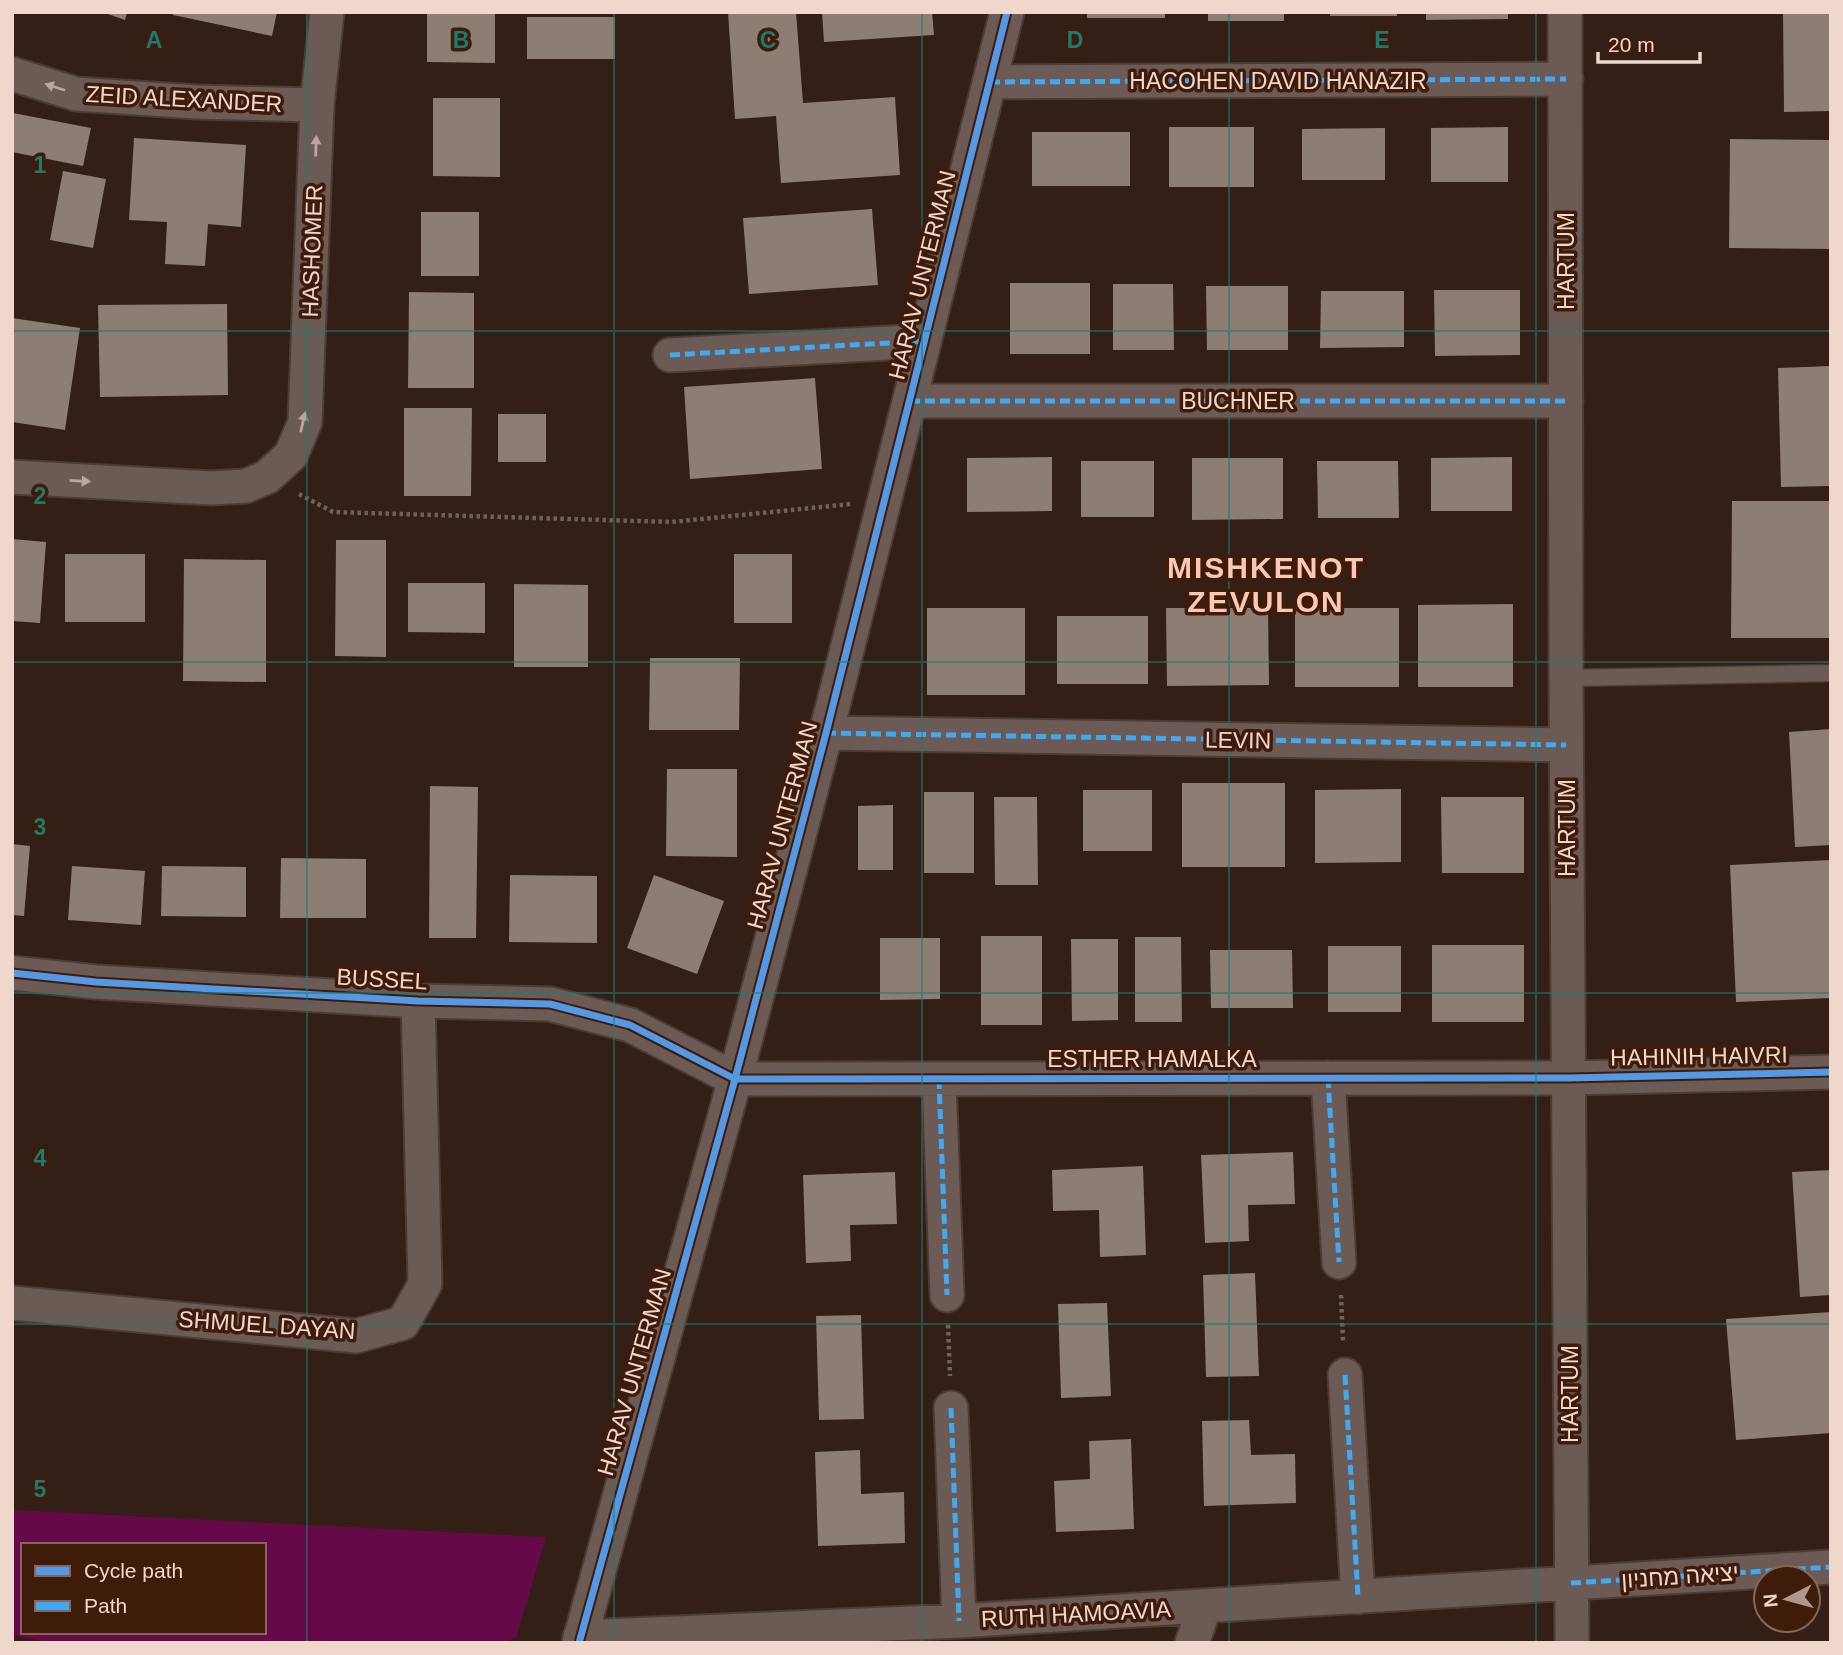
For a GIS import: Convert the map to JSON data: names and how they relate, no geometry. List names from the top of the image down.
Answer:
{
  "streets": {
    "street": [
      "HACOHEN DAVID HANAZIR",
      "ZEID ALEXANDER",
      "HASHOMER",
      "HARTUM",
      "HARAV UNTERMAN",
      "BUCHNER",
      "LEVIN",
      "BUSSEL",
      "HAHINIH HAIVRI",
      "ESTHER HAMALKA",
      "SHMUEL DAYAN",
      "יציאה מחניון",
      "RUTH HAMOAVIA"
    ]
  },
  "crossings": [
    ["HACOHEN DAVID HANAZIR", "HARTUM"],
    ["HACOHEN DAVID HANAZIR", "HARAV UNTERMAN"],
    ["ZEID ALEXANDER", "HASHOMER"],
    ["HARTUM", "BUCHNER"],
    ["HARTUM", "LEVIN"],
    ["HARTUM", "HAHINIH HAIVRI"],
    ["HARTUM", "ESTHER HAMALKA"],
    ["HARTUM", "יציאה מחניון"],
    ["HARTUM", "RUTH HAMOAVIA"],
    ["HARAV UNTERMAN", "BUCHNER"],
    ["HARAV UNTERMAN", "LEVIN"],
    ["HARAV UNTERMAN", "BUSSEL"],
    ["HARAV UNTERMAN", "ESTHER HAMALKA"],
    ["HARAV UNTERMAN", "RUTH HAMOAVIA"],
    ["BUSSEL", "ESTHER HAMALKA"],
    ["BUSSEL", "SHMUEL DAYAN"],
    ["HAHINIH HAIVRI", "ESTHER HAMALKA"],
    ["יציאה מחניון", "RUTH HAMOAVIA"]
  ],
  "one_way": ["ZEID ALEXANDER", "HASHOMER"],
  "districts": ["MISHKENOT ZEVULON"],
  "legend": ["Cycle path", "Path"],
  "scale_bar": "20 m",
  "north": "left",
  "grid": {
    "columns": [
      "A",
      "B",
      "C",
      "D",
      "E"
    ],
    "rows": [
      "1",
      "2",
      "3",
      "4",
      "5"
    ]
  }
}
